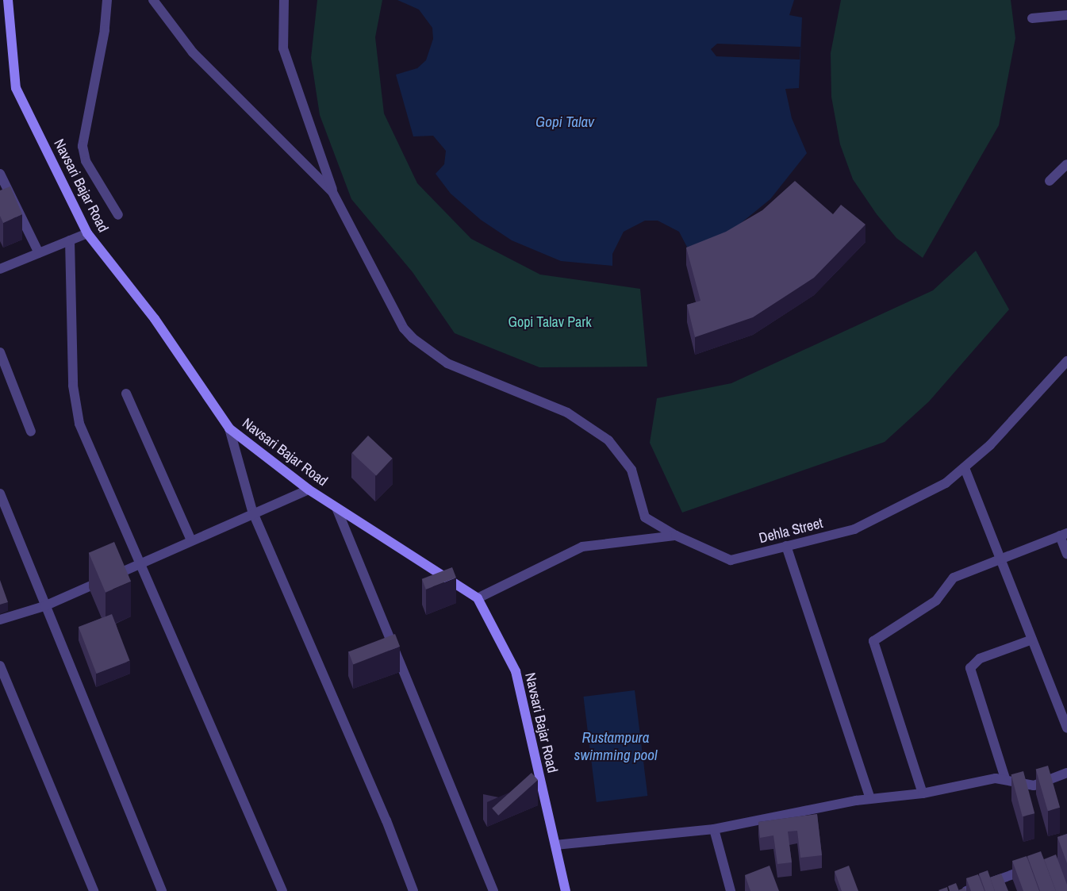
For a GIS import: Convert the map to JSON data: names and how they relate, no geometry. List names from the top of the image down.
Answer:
{
  "streets": {
    "main road": ["Navsari Bajar Road"],
    "street": ["Dehla Street"]
  },
  "water": ["Gopi Talav", "Rustampura swimming pool"],
  "parks": ["Gopi Talav Park"]
}
